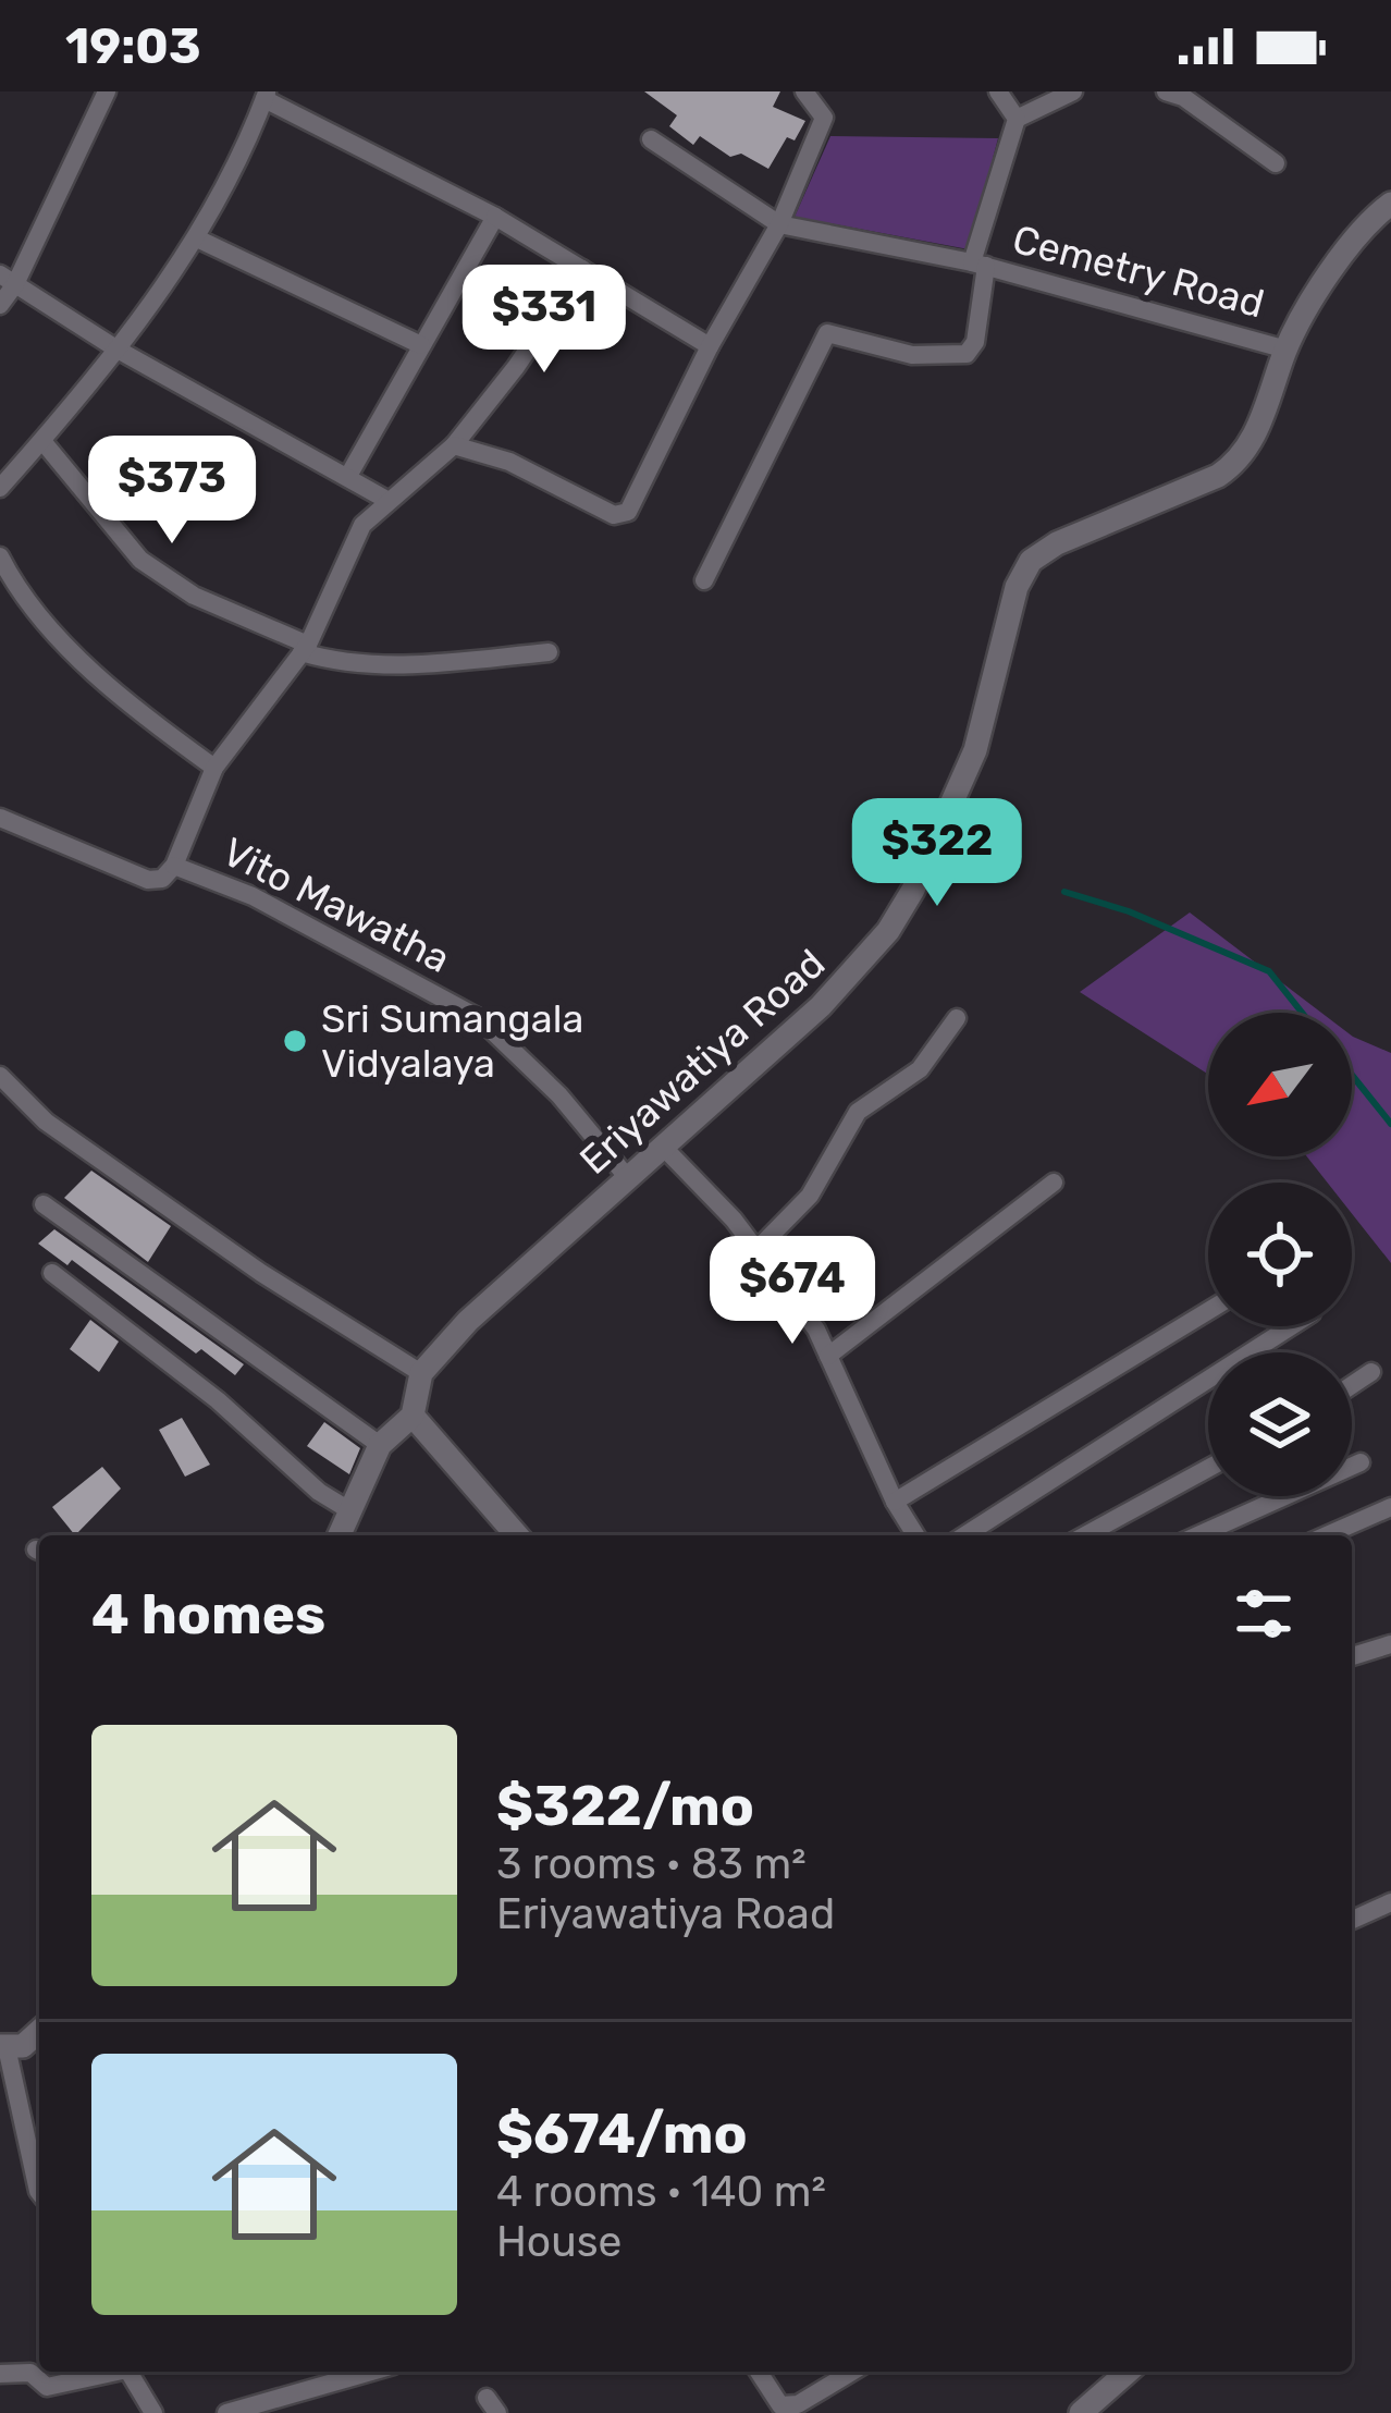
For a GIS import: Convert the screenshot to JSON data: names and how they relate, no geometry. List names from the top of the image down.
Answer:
{
  "streets": {
    "street": ["Cemetry Road", "Vito Mawatha", "Eriyawatiya Road"]
  },
  "crossings": [
    ["Cemetry Road", "Eriyawatiya Road"],
    ["Vito Mawatha", "Eriyawatiya Road"]
  ],
  "places": ["Sri Sumangala Vidyalaya"],
  "north": "bottom left",
  "page": {
    "status": "19:03",
    "price": [
      "$331",
      "$373",
      "$322",
      "$674"
    ],
    "heading": "4 homes",
    "list": [
      {
        "name": "$322/mo",
        "note": "3 rooms · 83 m² · Eriyawatiya Road"
      },
      {
        "name": "$674/mo",
        "note": "4 rooms · 140 m² · House"
      }
    ]
  }
}
